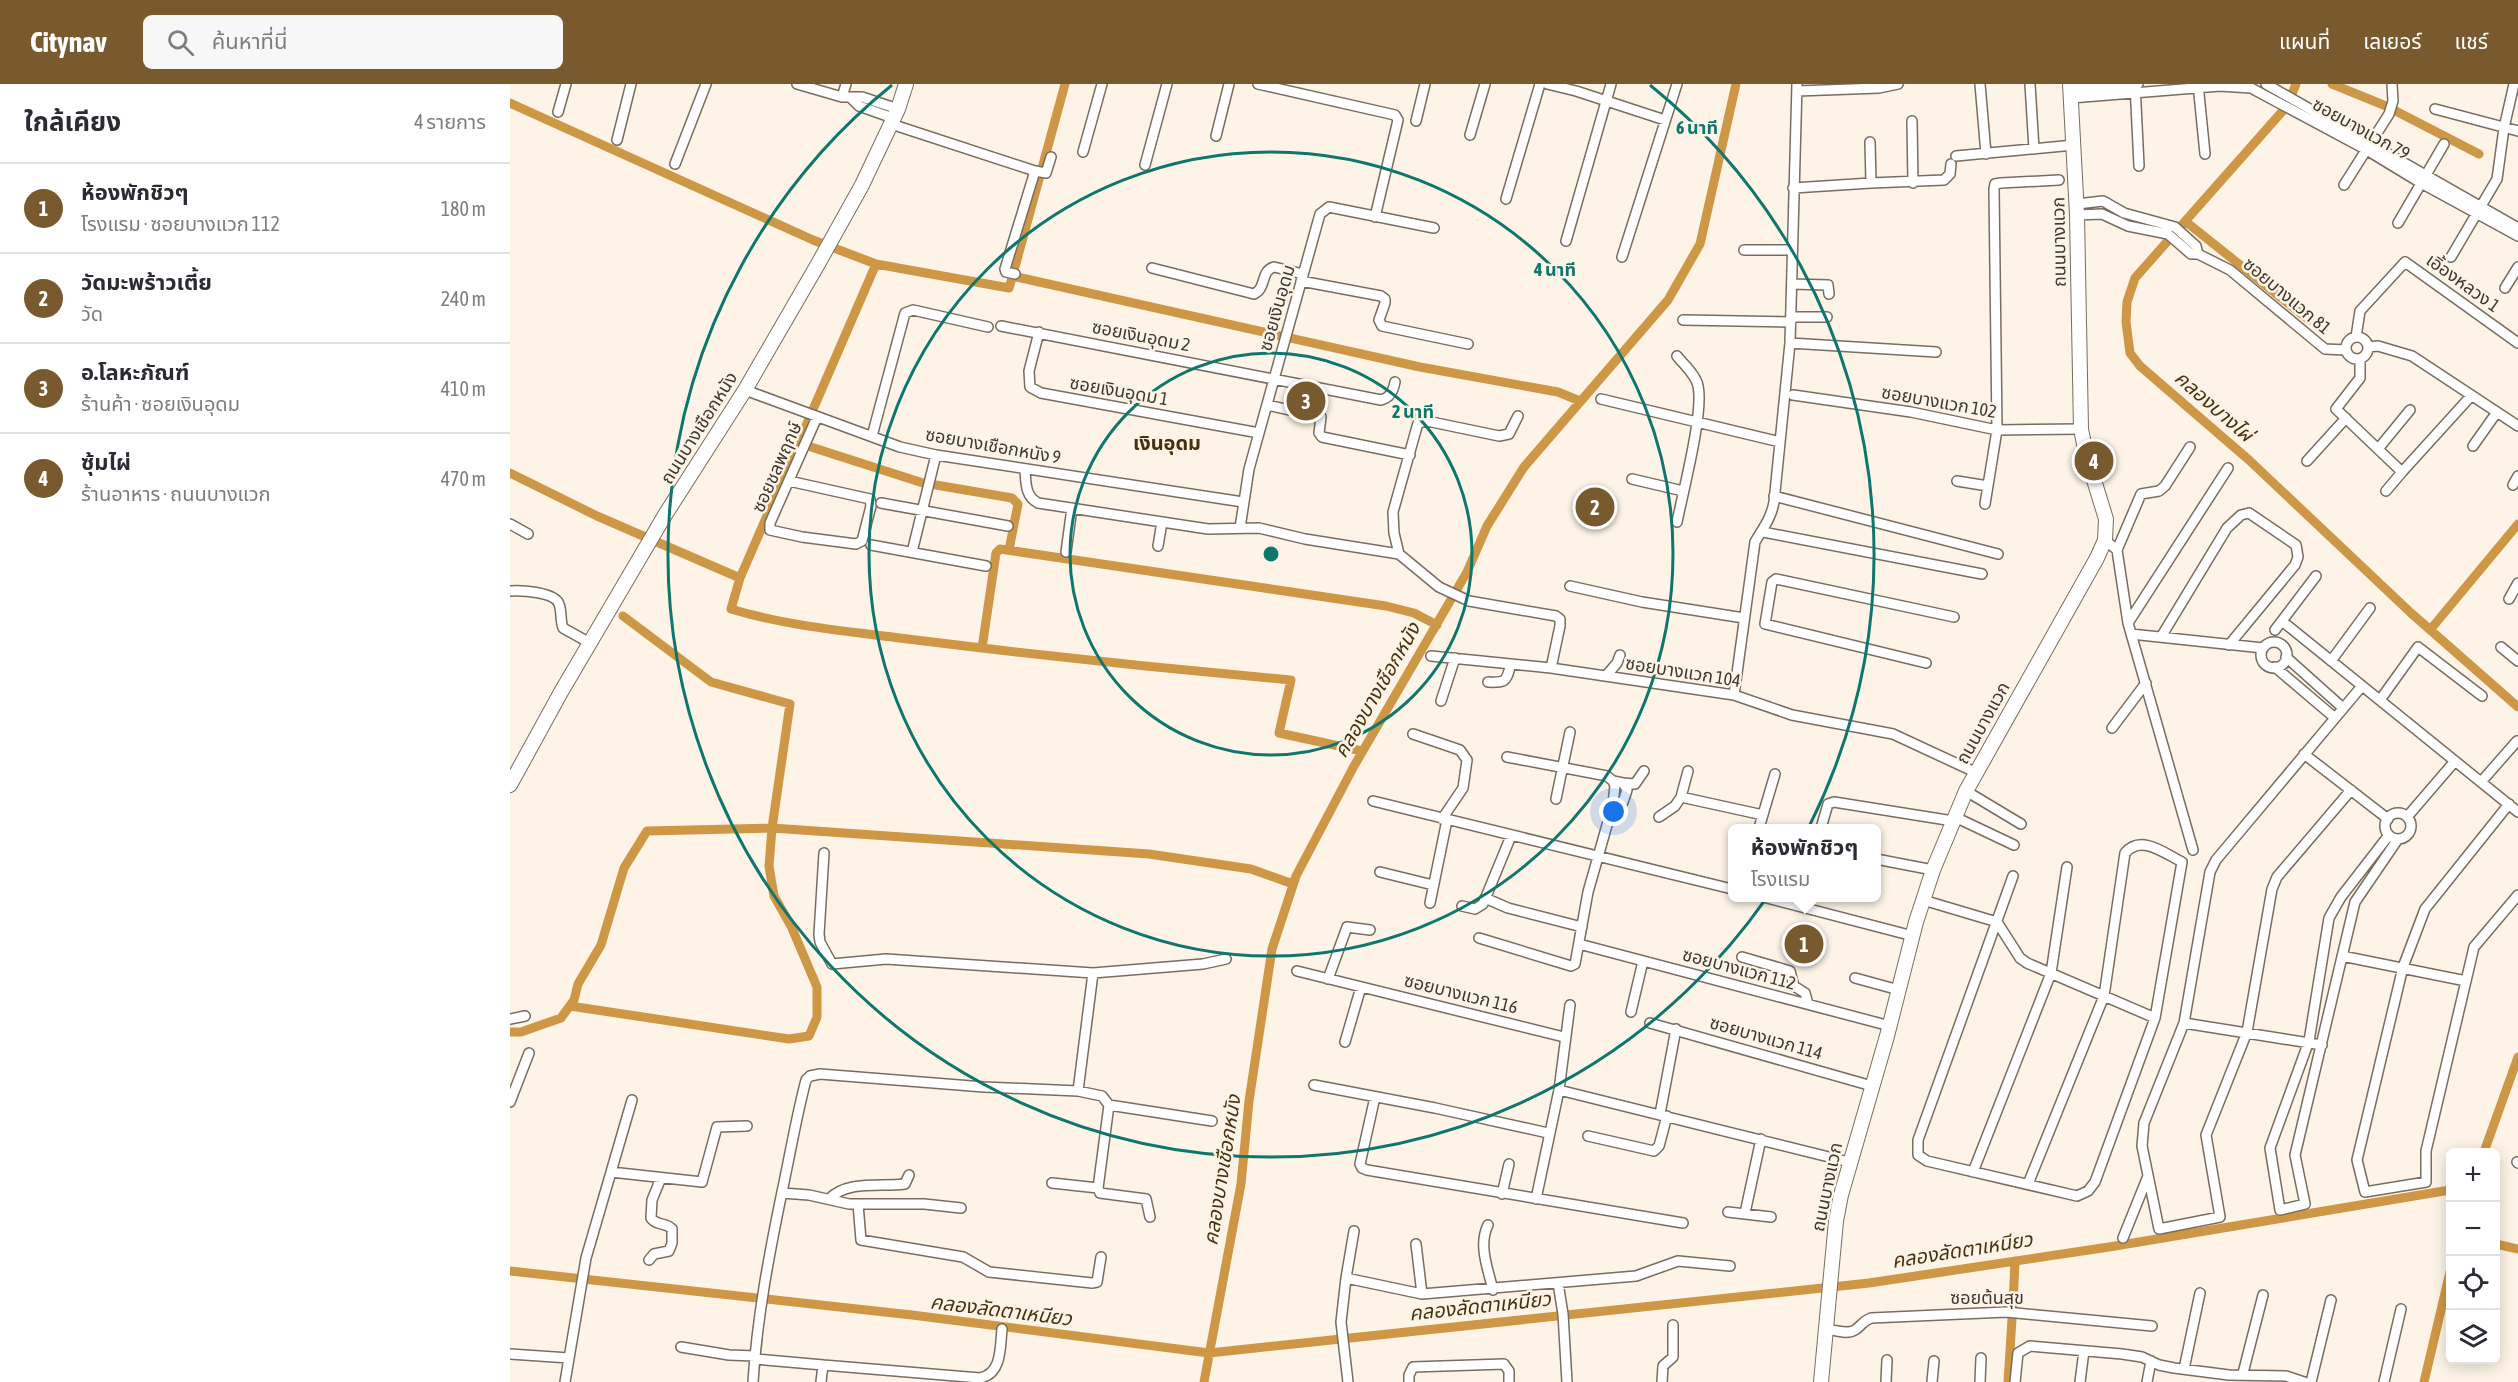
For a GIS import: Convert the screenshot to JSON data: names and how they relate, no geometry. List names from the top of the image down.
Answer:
{
  "streets": {
    "main road": ["ถนนบางแวก", "ถนนบางเชือกหนัง"],
    "street": [
      "ซอยบางแวก 79",
      "เอิ้องหลวง 1",
      "ซอยบางแวก 81",
      "ซอยเงินอุดม",
      "ซอยเงินอุดม 2",
      "ซอยเงินอุดม 1",
      "ซอยบางแวก 102",
      "ซอยบางเชือกหนัง 9",
      "ซอยชลพฤกษ์",
      "ซอยบางแวก 104",
      "ซอยบางแวก 112",
      "ซอยบางแวก 116",
      "ซอยบางแวก 114",
      "ซอยต้นสุข"
    ]
  },
  "crossings": [
    ["ซอยบางแวก 79", "ถนนบางแวก"],
    ["ถนนบางแวก", "ซอยบางแวก 81"],
    ["ถนนบางแวก", "ซอยบางแวก 102"],
    ["ถนนบางแวก", "ซอยบางแวก 104"],
    ["ถนนบางแวก", "ซอยบางแวก 112"],
    ["ถนนบางแวก", "ซอยบางแวก 114"],
    ["ถนนบางแวก", "ซอยต้นสุข"],
    ["เอิ้องหลวง 1", "ซอยบางแวก 81"],
    ["ซอยเงินอุดม", "ซอยเงินอุดม 2"],
    ["ซอยเงินอุดม", "ซอยเงินอุดม 1"],
    ["ซอยเงินอุดม", "ซอยบางเชือกหนัง 9"],
    ["ซอยเงินอุดม 2", "ซอยเงินอุดม 1"],
    ["ถนนบางเชือกหนัง", "ซอยบางเชือกหนัง 9"],
    ["ซอยบางเชือกหนัง 9", "ซอยชลพฤกษ์"]
  ],
  "districts": ["เงินอุดม"],
  "water": ["คลองบางไผ่", "คลองบางเชือกหนัง", "คลองลัดตาเหนียว"],
  "page": {
    "header": "Citynav",
    "search": "ค้นหาที่นี่",
    "nav": ["แผนที่", "เลเยอร์", "แชร์"],
    "heading": ["ใกล้เคียง", "4 รายการ"],
    "list": [
      {
        "mark": "1",
        "name": "ห้องพักชิวๆ",
        "note": "โรงแรม · ซอยบางแวก 112",
        "value": "180 m"
      },
      {
        "mark": "2",
        "name": "วัดมะพร้าวเตี้ย",
        "note": "วัด",
        "value": "240 m"
      },
      {
        "mark": "3",
        "name": "อ.โลหะภัณฑ์",
        "note": "ร้านค้า · ซอยเงินอุดม",
        "value": "410 m"
      },
      {
        "mark": "4",
        "name": "ซุ้มไผ่",
        "note": "ร้านอาหาร · ถนนบางแวก",
        "value": "470 m"
      }
    ],
    "pins": [
      "3",
      "4",
      "2",
      "1"
    ],
    "popup": ["ห้องพักชิวๆ", "โรงแรม"],
    "map_buttons": ["+", "−"]
  },
  "rings": ["6 นาที", "4 นาที", "2 นาที"]
}
